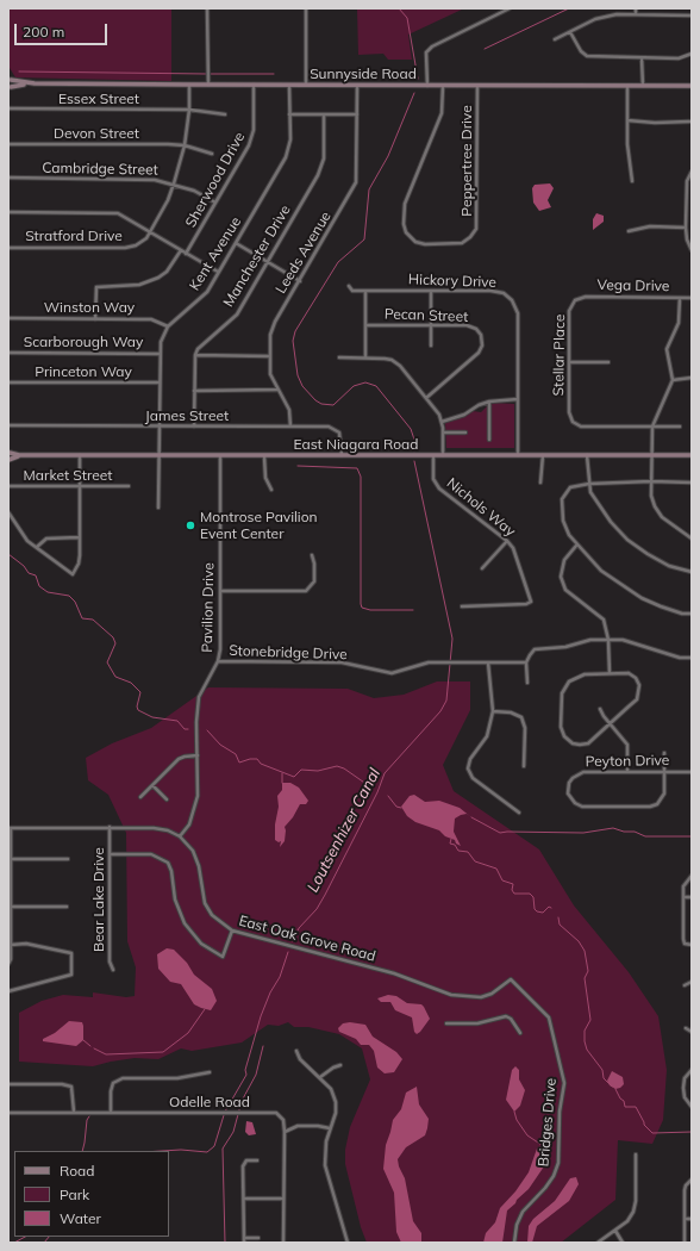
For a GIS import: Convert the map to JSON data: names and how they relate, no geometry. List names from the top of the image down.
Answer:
{
  "streets": {
    "street": [
      "Sunnyside Road",
      "Essex Street",
      "Devon Street",
      "Peppertree Drive",
      "Cambridge Street",
      "Sherwood Drive",
      "Stratford Drive",
      "Leeds Avenue",
      "Kent Avenue",
      "Manchester Drive",
      "Hickory Drive",
      "Vega Drive",
      "Winston Way",
      "Pecan Street",
      "Scarborough Way",
      "Stellar Place",
      "Princeton Way",
      "James Street",
      "East Niagara Road",
      "Market Street",
      "Nichols Way",
      "Pavilion Drive",
      "Stonebridge Drive",
      "Peyton Drive",
      "Bear Lake Drive",
      "East Oak Grove Road",
      "Odelle Road",
      "Bridges Drive"
    ]
  },
  "crossings": [
    ["Sunnyside Road", "Peppertree Drive"],
    ["Sunnyside Road", "Sherwood Drive"],
    ["Sunnyside Road", "Stratford Drive"],
    ["Sunnyside Road", "Leeds Avenue"],
    ["Sunnyside Road", "Kent Avenue"],
    ["Essex Street", "Stratford Drive"],
    ["Devon Street", "Stratford Drive"],
    ["Cambridge Street", "Sherwood Drive"],
    ["Cambridge Street", "Stratford Drive"],
    ["Leeds Avenue", "James Street"],
    ["Kent Avenue", "Winston Way"],
    ["Kent Avenue", "Scarborough Way"],
    ["Kent Avenue", "Princeton Way"],
    ["Kent Avenue", "James Street"],
    ["Kent Avenue", "East Niagara Road"],
    ["Hickory Drive", "East Niagara Road"],
    ["Vega Drive", "Stellar Place"],
    ["James Street", "East Niagara Road"],
    ["East Niagara Road", "Nichols Way"],
    ["East Niagara Road", "Pavilion Drive"],
    ["Pavilion Drive", "Stonebridge Drive"],
    ["Pavilion Drive", "East Oak Grove Road"],
    ["East Oak Grove Road", "Bridges Drive"]
  ],
  "water": ["Loutsenhizer Canal"],
  "places": ["Montrose Pavilion Event Center"],
  "legend": ["Road", "Park", "Water"],
  "scale_bar": "200 m"
}
